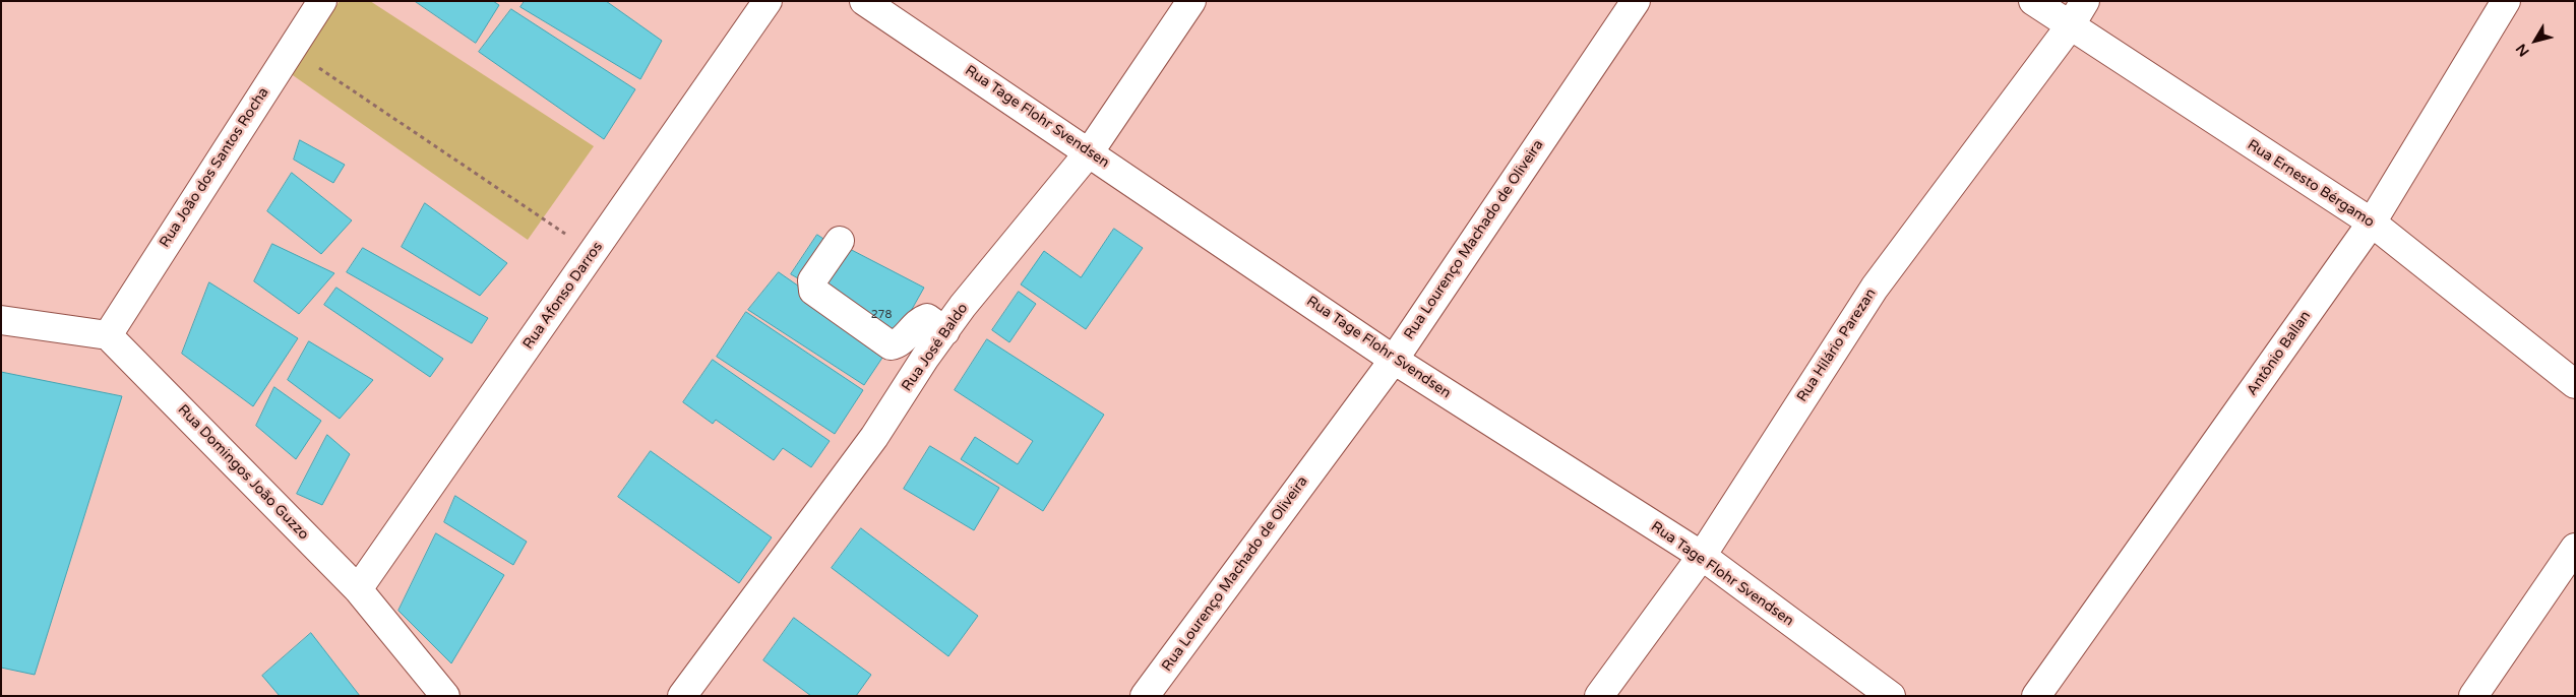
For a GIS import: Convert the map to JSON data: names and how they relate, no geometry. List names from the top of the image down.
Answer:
{
  "streets": {
    "street": [
      "Rua Tage Flohr Svendsen",
      "Rua João dos Santos Rocha",
      "Rua Ernesto Bérgamo",
      "Rua Lourenço Machado de Oliveira",
      "Rua Afonso Darros",
      "Rua Hilário Parezan",
      "Rua José Baldo",
      "Antônio Ballan",
      "Rua Domingos João Guzzo"
    ]
  },
  "crossings": [
    ["Rua Tage Flohr Svendsen", "Rua Lourenço Machado de Oliveira"],
    ["Rua Tage Flohr Svendsen", "Rua Hilário Parezan"],
    ["Rua Tage Flohr Svendsen", "Rua José Baldo"],
    ["Rua João dos Santos Rocha", "Rua Domingos João Guzzo"],
    ["Rua Ernesto Bérgamo", "Rua Hilário Parezan"],
    ["Rua Ernesto Bérgamo", "Antônio Ballan"],
    ["Rua Afonso Darros", "Rua Domingos João Guzzo"]
  ],
  "house_numbers": ["278"],
  "north": "bottom left"
}
